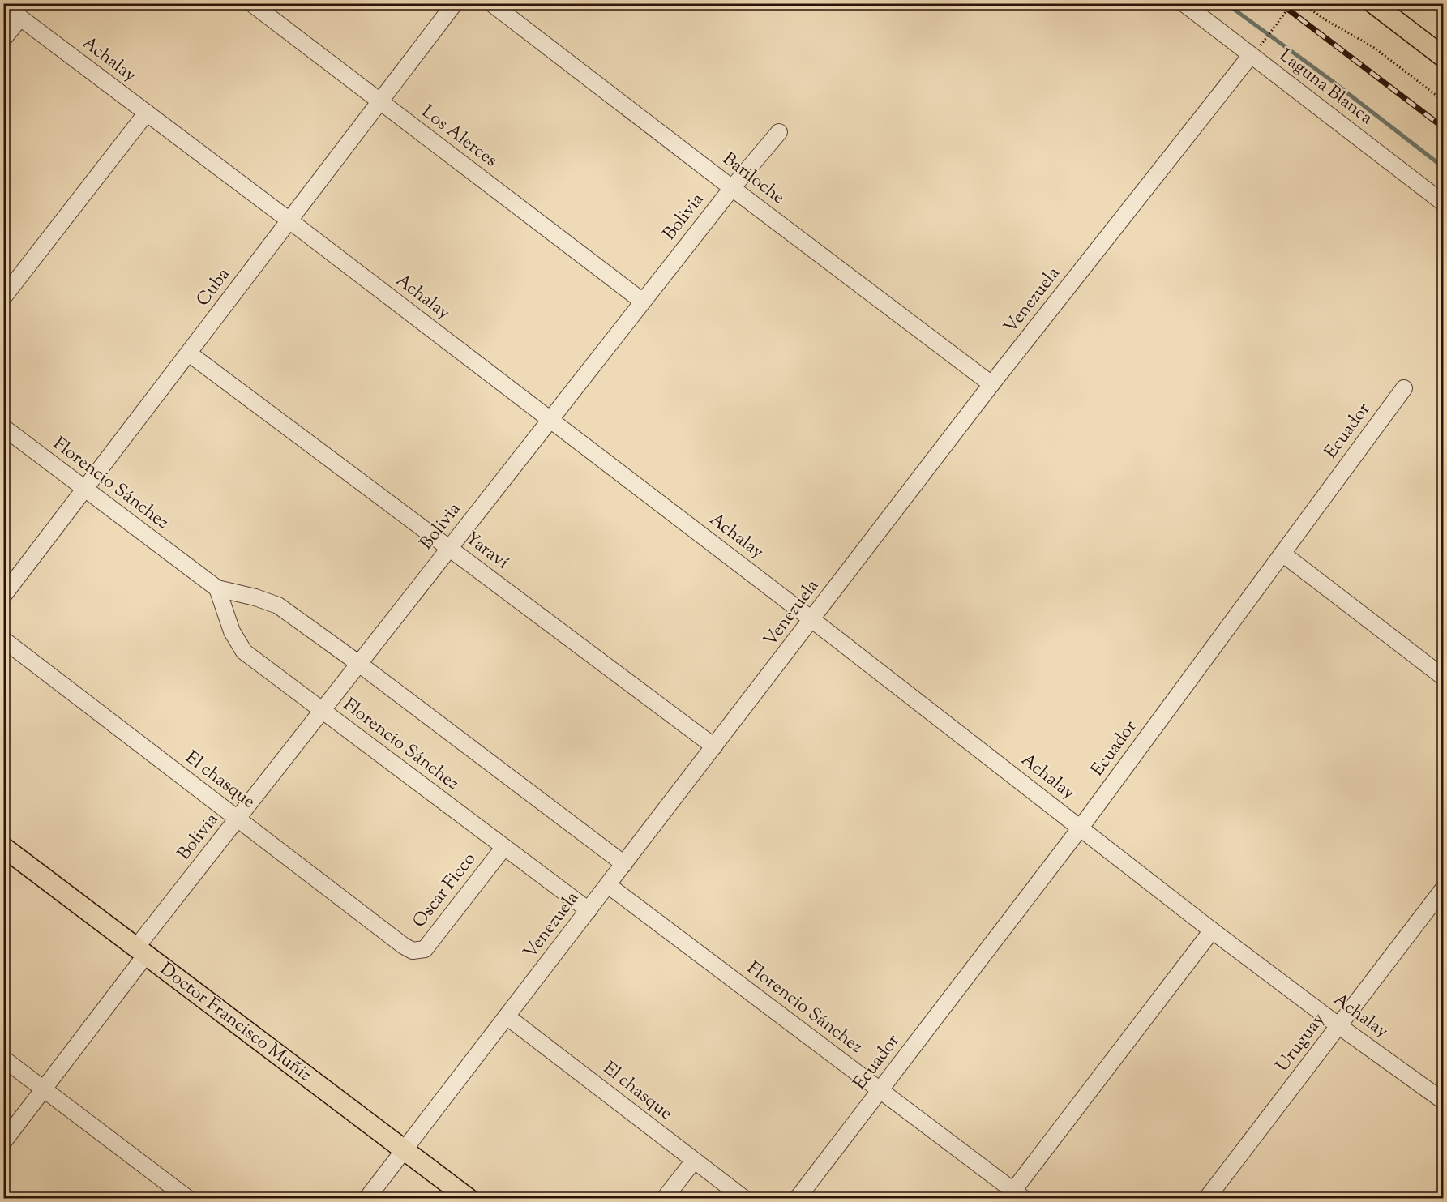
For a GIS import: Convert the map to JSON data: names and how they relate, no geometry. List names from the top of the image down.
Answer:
{
  "streets": {
    "main road": ["Doctor Francisco Muñiz"],
    "street": [
      "Achalay",
      "Laguna Blanca",
      "Los Alerces",
      "Bariloche",
      "Bolivia",
      "Cuba",
      "Venezuela",
      "Ecuador",
      "Florencio Sánchez",
      "Yaraví",
      "El chasque",
      "Oscar Ficco",
      "Uruguay"
    ]
  },
  "crossings": [
    ["Achalay", "Bolivia"],
    ["Achalay", "Cuba"],
    ["Achalay", "Venezuela"],
    ["Achalay", "Ecuador"],
    ["Achalay", "Uruguay"],
    ["Laguna Blanca", "Venezuela"],
    ["Los Alerces", "Bolivia"],
    ["Los Alerces", "Cuba"],
    ["Bariloche", "Bolivia"],
    ["Bariloche", "Venezuela"],
    ["Bolivia", "Florencio Sánchez"],
    ["Bolivia", "Yaraví"],
    ["Bolivia", "El chasque"],
    ["Bolivia", "Doctor Francisco Muñiz"],
    ["Cuba", "Florencio Sánchez"],
    ["Cuba", "Yaraví"],
    ["Venezuela", "Florencio Sánchez"],
    ["Venezuela", "Yaraví"],
    ["Venezuela", "El chasque"],
    ["Venezuela", "Doctor Francisco Muñiz"],
    ["Ecuador", "Florencio Sánchez"],
    ["Florencio Sánchez", "Oscar Ficco"],
    ["El chasque", "Oscar Ficco"]
  ]
}
